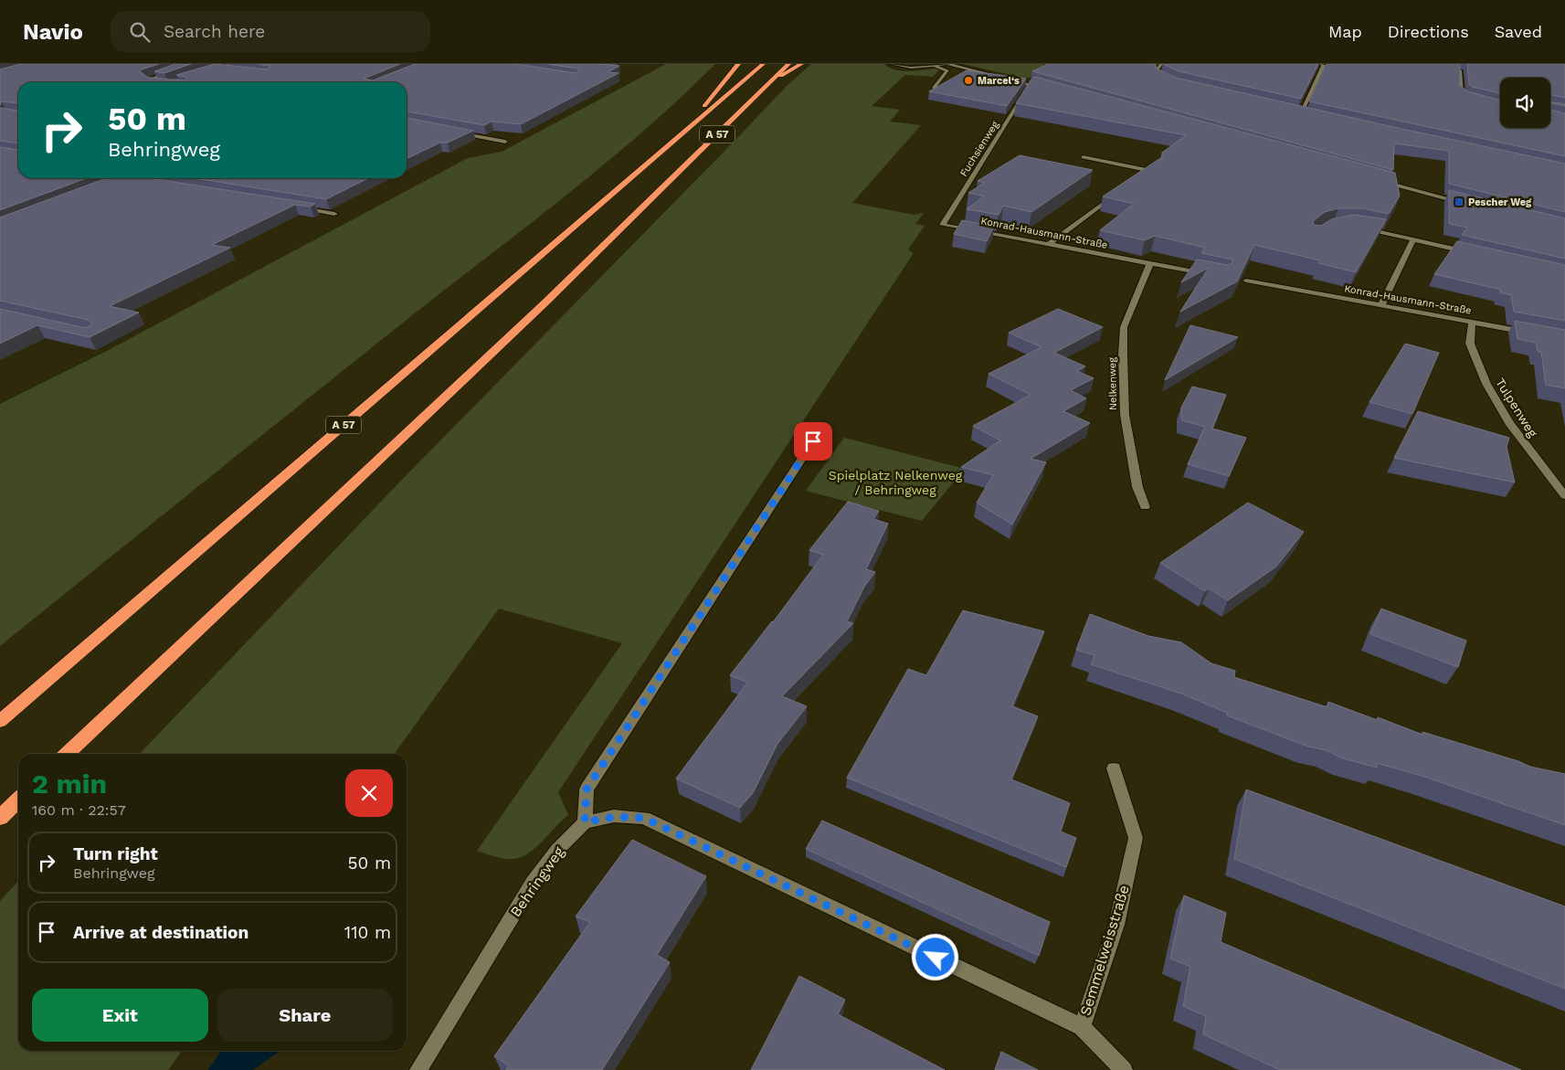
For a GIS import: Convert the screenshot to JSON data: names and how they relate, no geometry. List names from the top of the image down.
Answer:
{
  "streets": {
    "highway": ["A 57"],
    "street": [
      "Fuchsienweg",
      "Konrad-Hausmann-Straße",
      "Nelkenweg",
      "Tulpenweg",
      "Behringweg",
      "Semmelweisstraße"
    ]
  },
  "crossings": [
    ["Fuchsienweg", "Konrad-Hausmann-Straße"],
    ["Konrad-Hausmann-Straße", "Nelkenweg"],
    ["Konrad-Hausmann-Straße", "Tulpenweg"],
    ["Behringweg", "Semmelweisstraße"]
  ],
  "parks": ["Spielplatz Nelkenweg / Behringweg"],
  "places": {
    "other": ["Marcel‘s"],
    "transit": ["Pescher Weg"]
  },
  "page": {
    "header": "Navio",
    "search": "Search here",
    "nav": ["Map", "Directions", "Saved"],
    "turn": ["50 m", "Behringweg"],
    "heading": ["2 min", "160 m · 22:57"],
    "list": [
      {
        "name": "Turn right",
        "note": "Behringweg",
        "value": "50 m"
      },
      {
        "name": "Arrive at destination",
        "value": "110 m"
      }
    ],
    "buttons": ["Exit", "Share"]
  }
}
